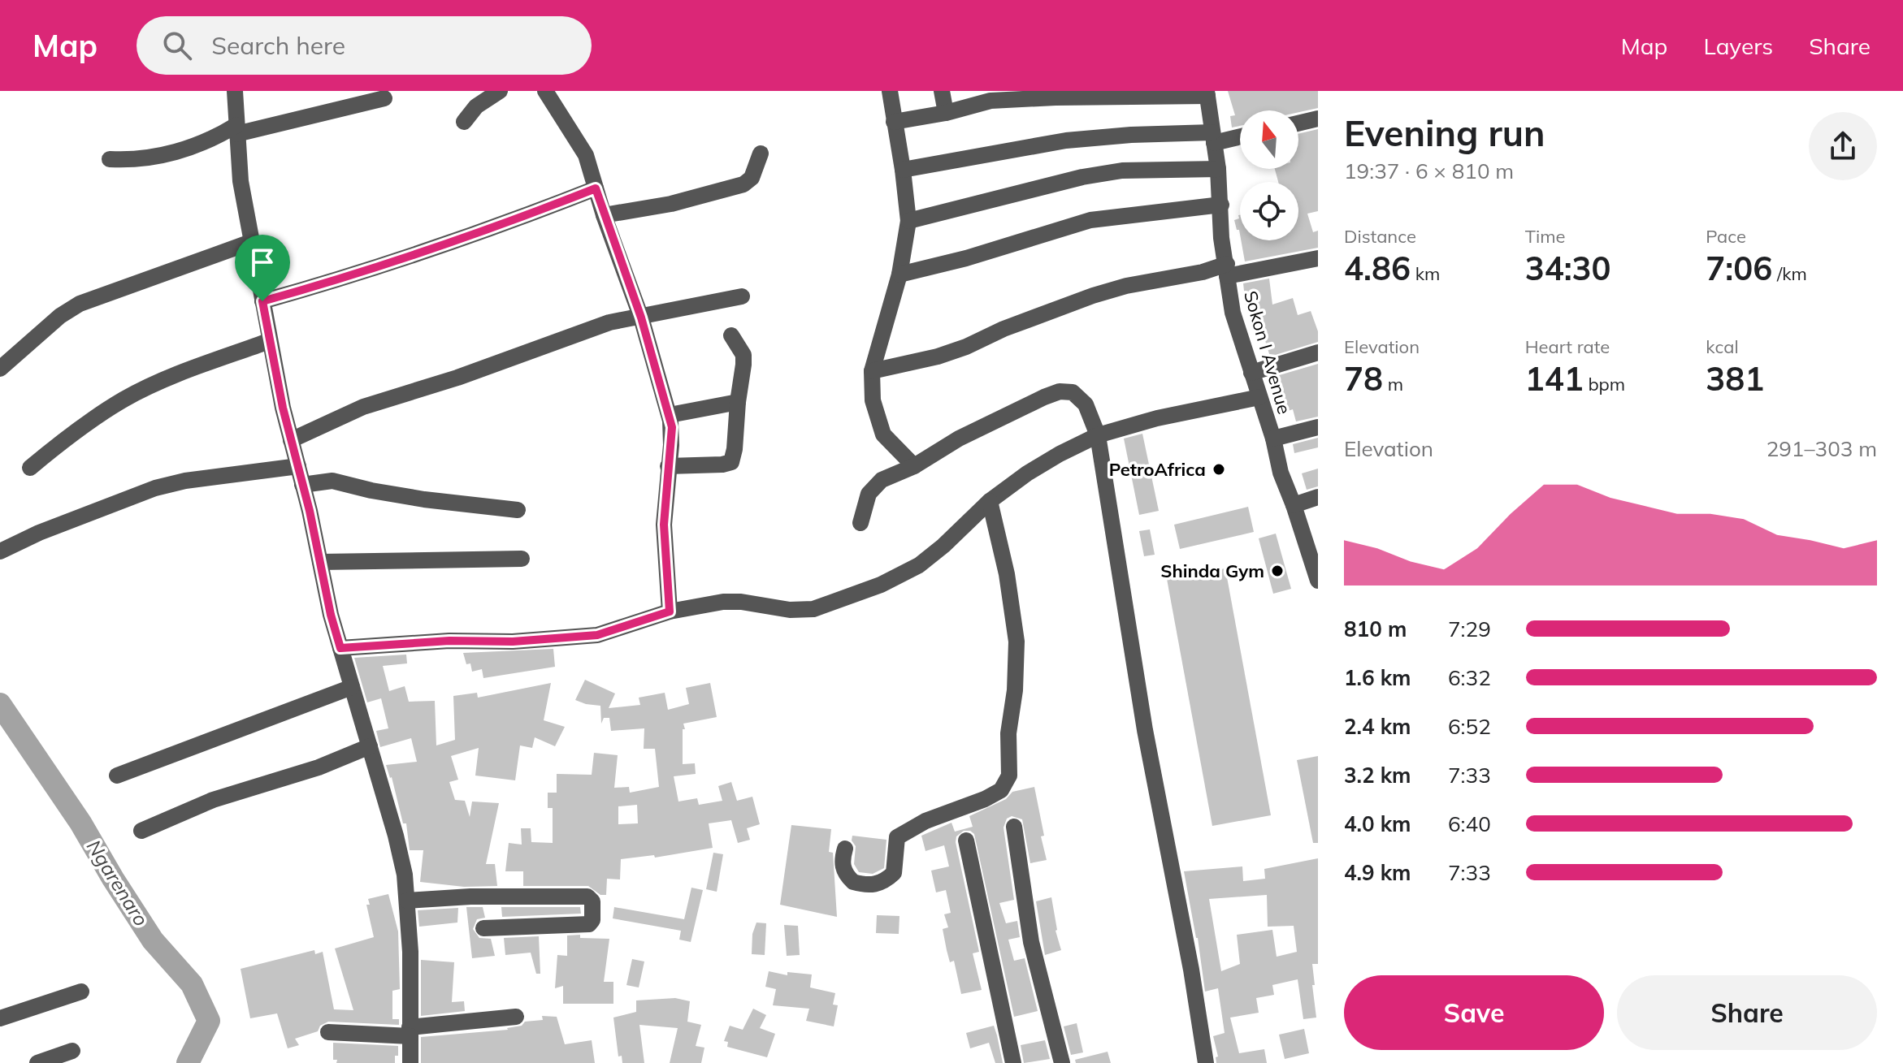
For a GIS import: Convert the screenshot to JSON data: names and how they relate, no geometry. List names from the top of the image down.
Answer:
{
  "streets": {
    "street": ["Sokon I Avenue"]
  },
  "water": ["Ngarenaro"],
  "places": ["PetroAfrica", "Shinda Gym"],
  "north": "top",
  "page": {
    "header": "Map",
    "search": "Search here",
    "nav": ["Map", "Layers", "Share"],
    "heading": ["Evening run", "19:37 · 6 × 810 m"],
    "stats": [
      ["Distance", "4.86 km"],
      ["Time", "34:30"],
      ["Pace", "7:06 /km"],
      ["Elevation", "78 m"],
      ["Heart rate", "141 bpm"],
      ["kcal", "381"]
    ],
    "chart": ["Elevation", "291–303 m"],
    "list": [
      {
        "name": "810 m",
        "note": "7:29"
      },
      {
        "name": "1.6 km",
        "note": "6:32"
      },
      {
        "name": "2.4 km",
        "note": "6:52"
      },
      {
        "name": "3.2 km",
        "note": "7:33"
      },
      {
        "name": "4.0 km",
        "note": "6:40"
      },
      {
        "name": "4.9 km",
        "note": "7:33"
      }
    ],
    "buttons": ["Save", "Share"]
  }
}
